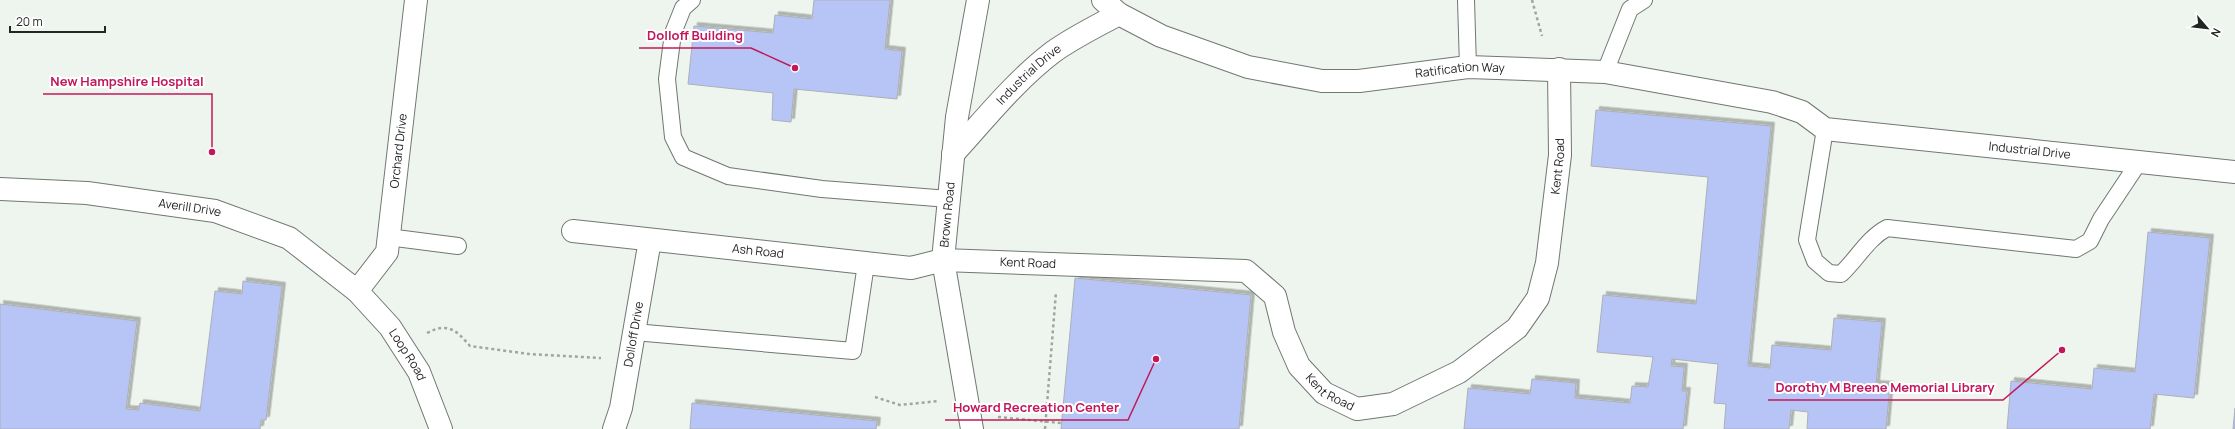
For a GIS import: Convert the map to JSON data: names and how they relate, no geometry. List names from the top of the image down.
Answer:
{
  "streets": {
    "street": [
      "Ratification Way",
      "Industrial Drive",
      "Orchard Drive",
      "Kent Road",
      "Averill Drive",
      "Brown Road",
      "Ash Road",
      "Dolloff Drive",
      "Loop Road"
    ]
  },
  "crossings": [
    ["Ratification Way", "Industrial Drive"],
    ["Ratification Way", "Kent Road"],
    ["Industrial Drive", "Brown Road"],
    ["Orchard Drive", "Averill Drive"],
    ["Orchard Drive", "Loop Road"],
    ["Kent Road", "Brown Road"],
    ["Kent Road", "Ash Road"],
    ["Averill Drive", "Loop Road"],
    ["Brown Road", "Ash Road"],
    ["Ash Road", "Dolloff Drive"]
  ],
  "places": [
    "Dolloff Building",
    "New Hampshire Hospital",
    "Dorothy M Breene Memorial Library",
    "Howard Recreation Center"
  ],
  "scale_bar": "20 m",
  "north": "bottom right"
}
